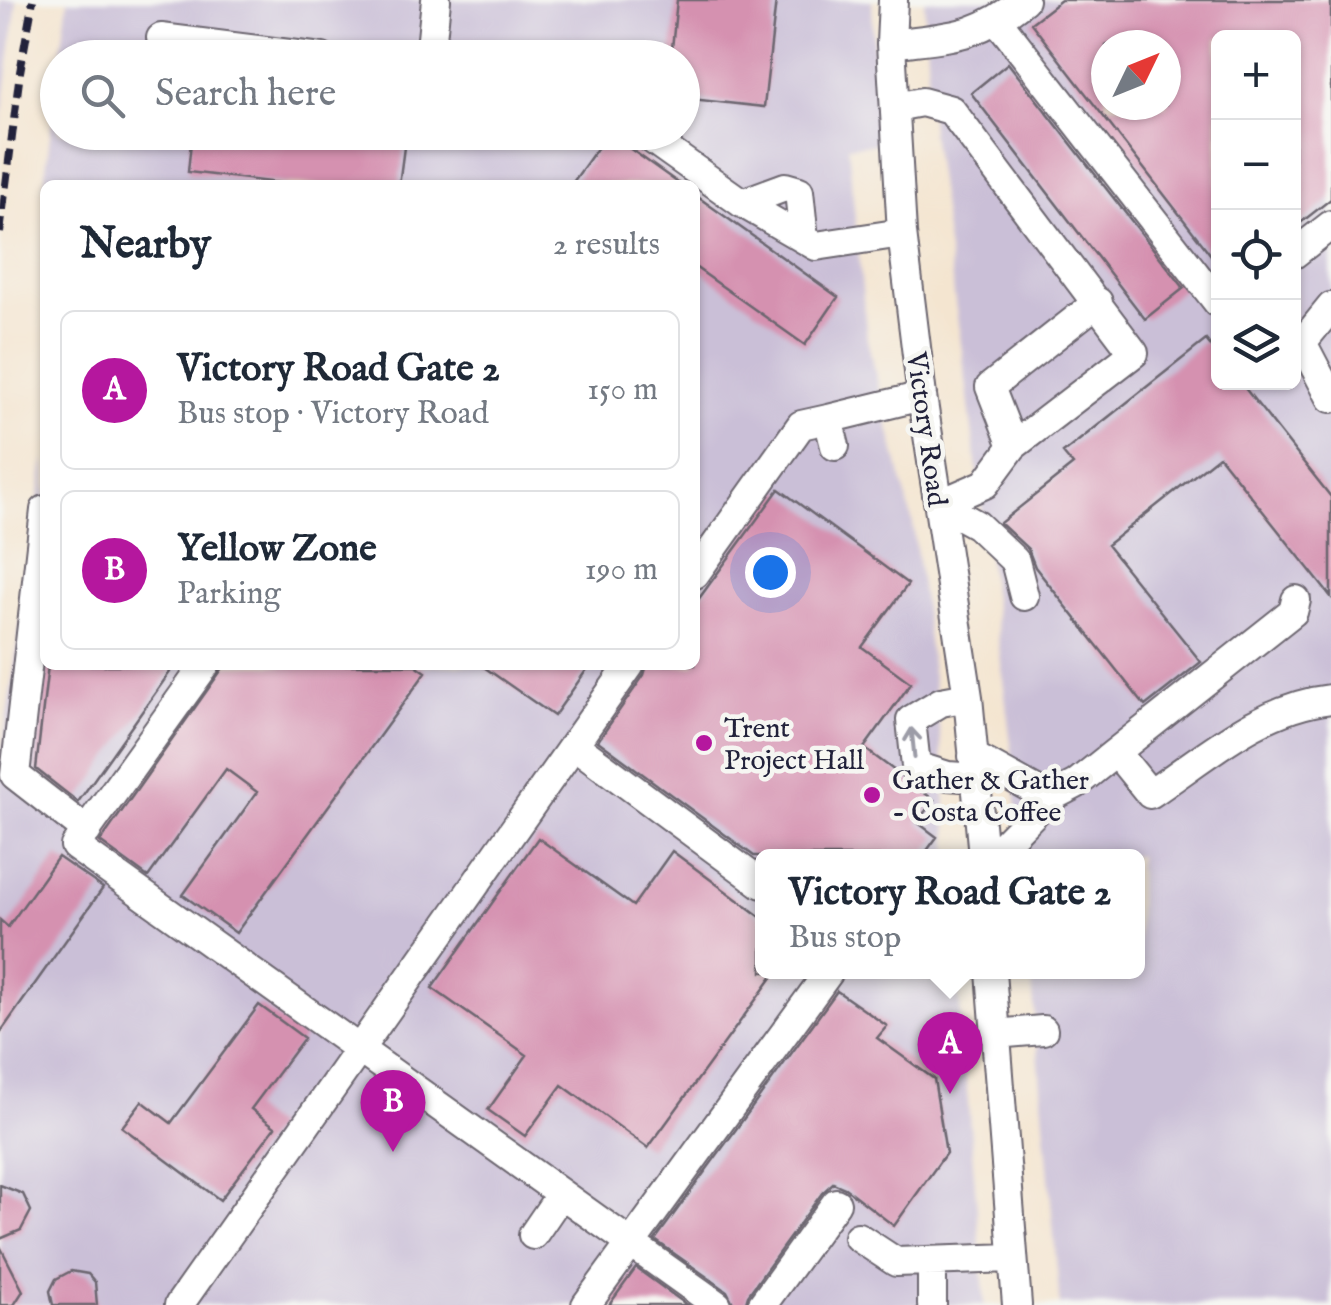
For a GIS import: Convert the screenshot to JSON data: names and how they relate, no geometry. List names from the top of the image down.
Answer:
{
  "streets": {
    "street": ["Victory Road"]
  },
  "places": ["Trent Project Hall", "Gather & Gather - Costa Coffee"],
  "north": "top right",
  "page": {
    "map_buttons": ["+", "−"],
    "search": "Search here",
    "heading": ["Nearby", "2 results"],
    "list": [
      {
        "mark": "A",
        "name": "Victory Road Gate 2",
        "note": "Bus stop · Victory Road",
        "value": "150 m"
      },
      {
        "mark": "B",
        "name": "Yellow Zone",
        "note": "Parking",
        "value": "190 m"
      }
    ],
    "popup": ["Victory Road Gate 2", "Bus stop"],
    "pins": ["A", "B"]
  }
}
